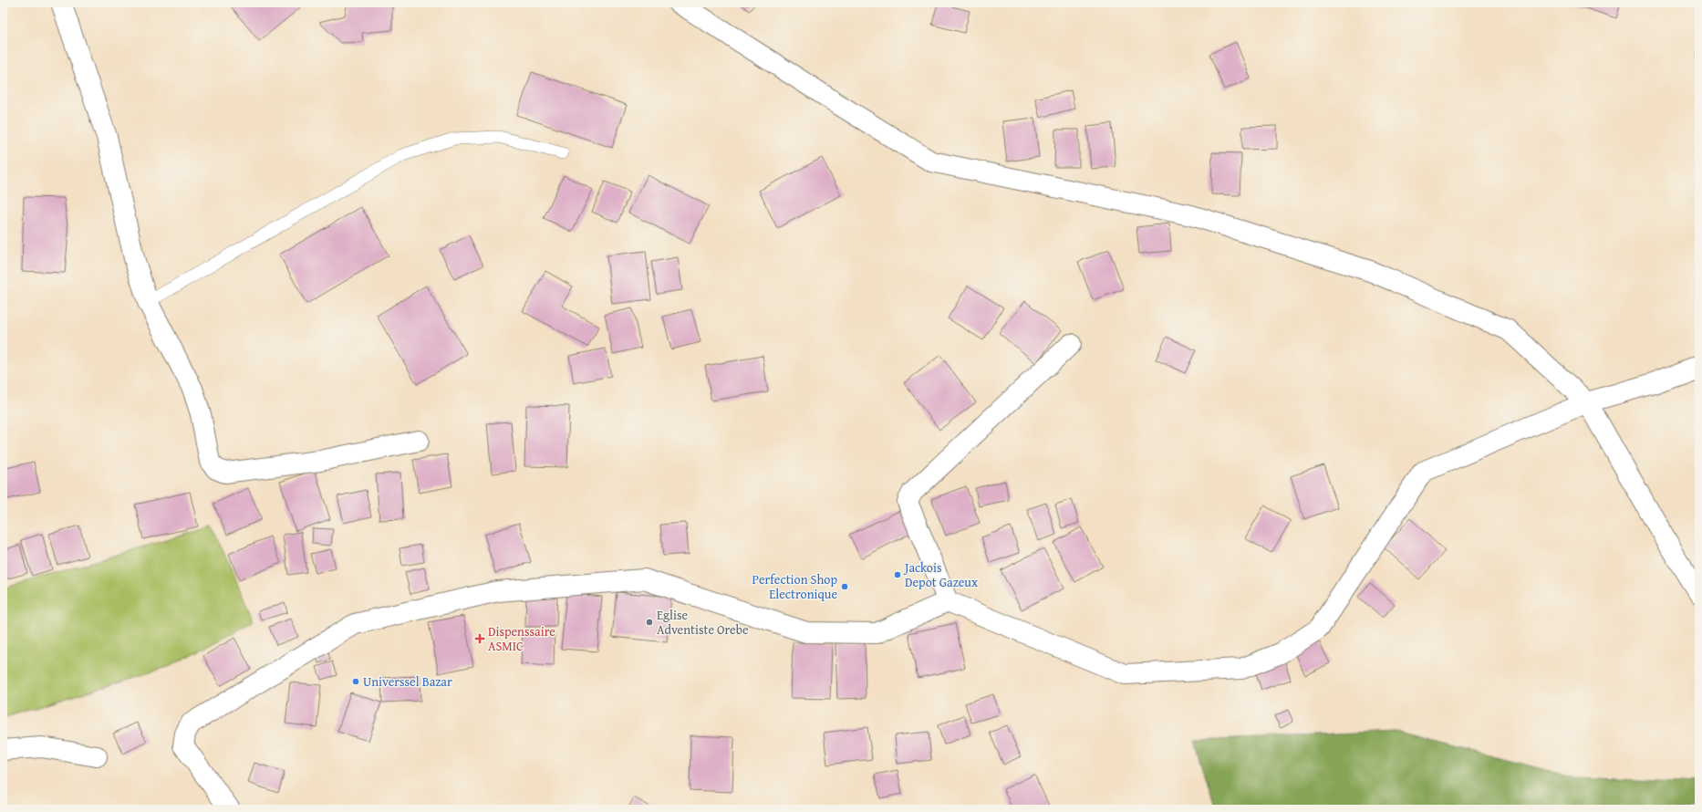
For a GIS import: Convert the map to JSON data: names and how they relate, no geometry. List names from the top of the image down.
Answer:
{
  "places": {
    "other": [
      "Jackois Depot Gazeux",
      "Perfection Shop Electronique",
      "Eglise Adventiste Orebe",
      "Universsel Bazar"
    ],
    "health": ["Dispenssaire ASMIC"]
  }
}
